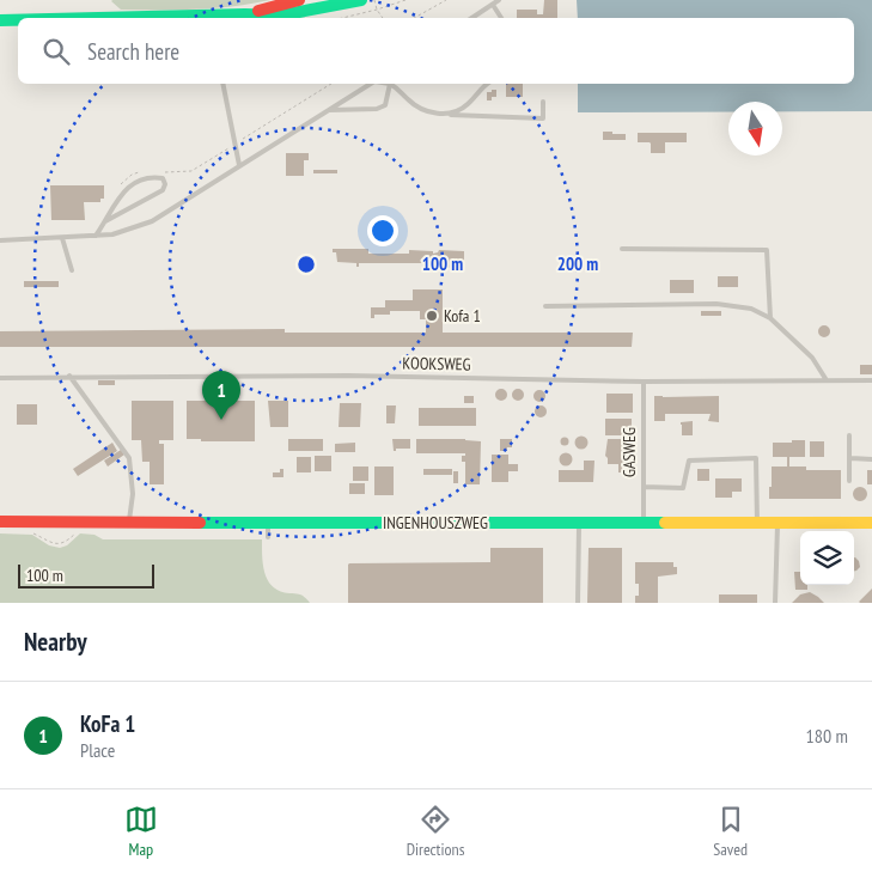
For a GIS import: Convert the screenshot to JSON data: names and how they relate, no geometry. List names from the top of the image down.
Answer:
{
  "streets": {
    "street": ["INGENHOUSZWEG"],
    "lane": ["KOOKSWEG", "GASWEG"]
  },
  "crossings": [
    ["KOOKSWEG", "GASWEG"],
    ["GASWEG", "INGENHOUSZWEG"]
  ],
  "places": ["Kofa 1"],
  "scale_bar": "100 m",
  "north": "bottom",
  "page": {
    "search": "Search here",
    "pins": "1",
    "scale": "100 m",
    "heading": "Nearby",
    "list": [
      {
        "mark": "1",
        "name": "KoFa 1",
        "note": "Place",
        "value": "180 m"
      }
    ],
    "nav": ["Map", "Directions", "Saved"]
  },
  "rings": ["100 m", "200 m"]
}
